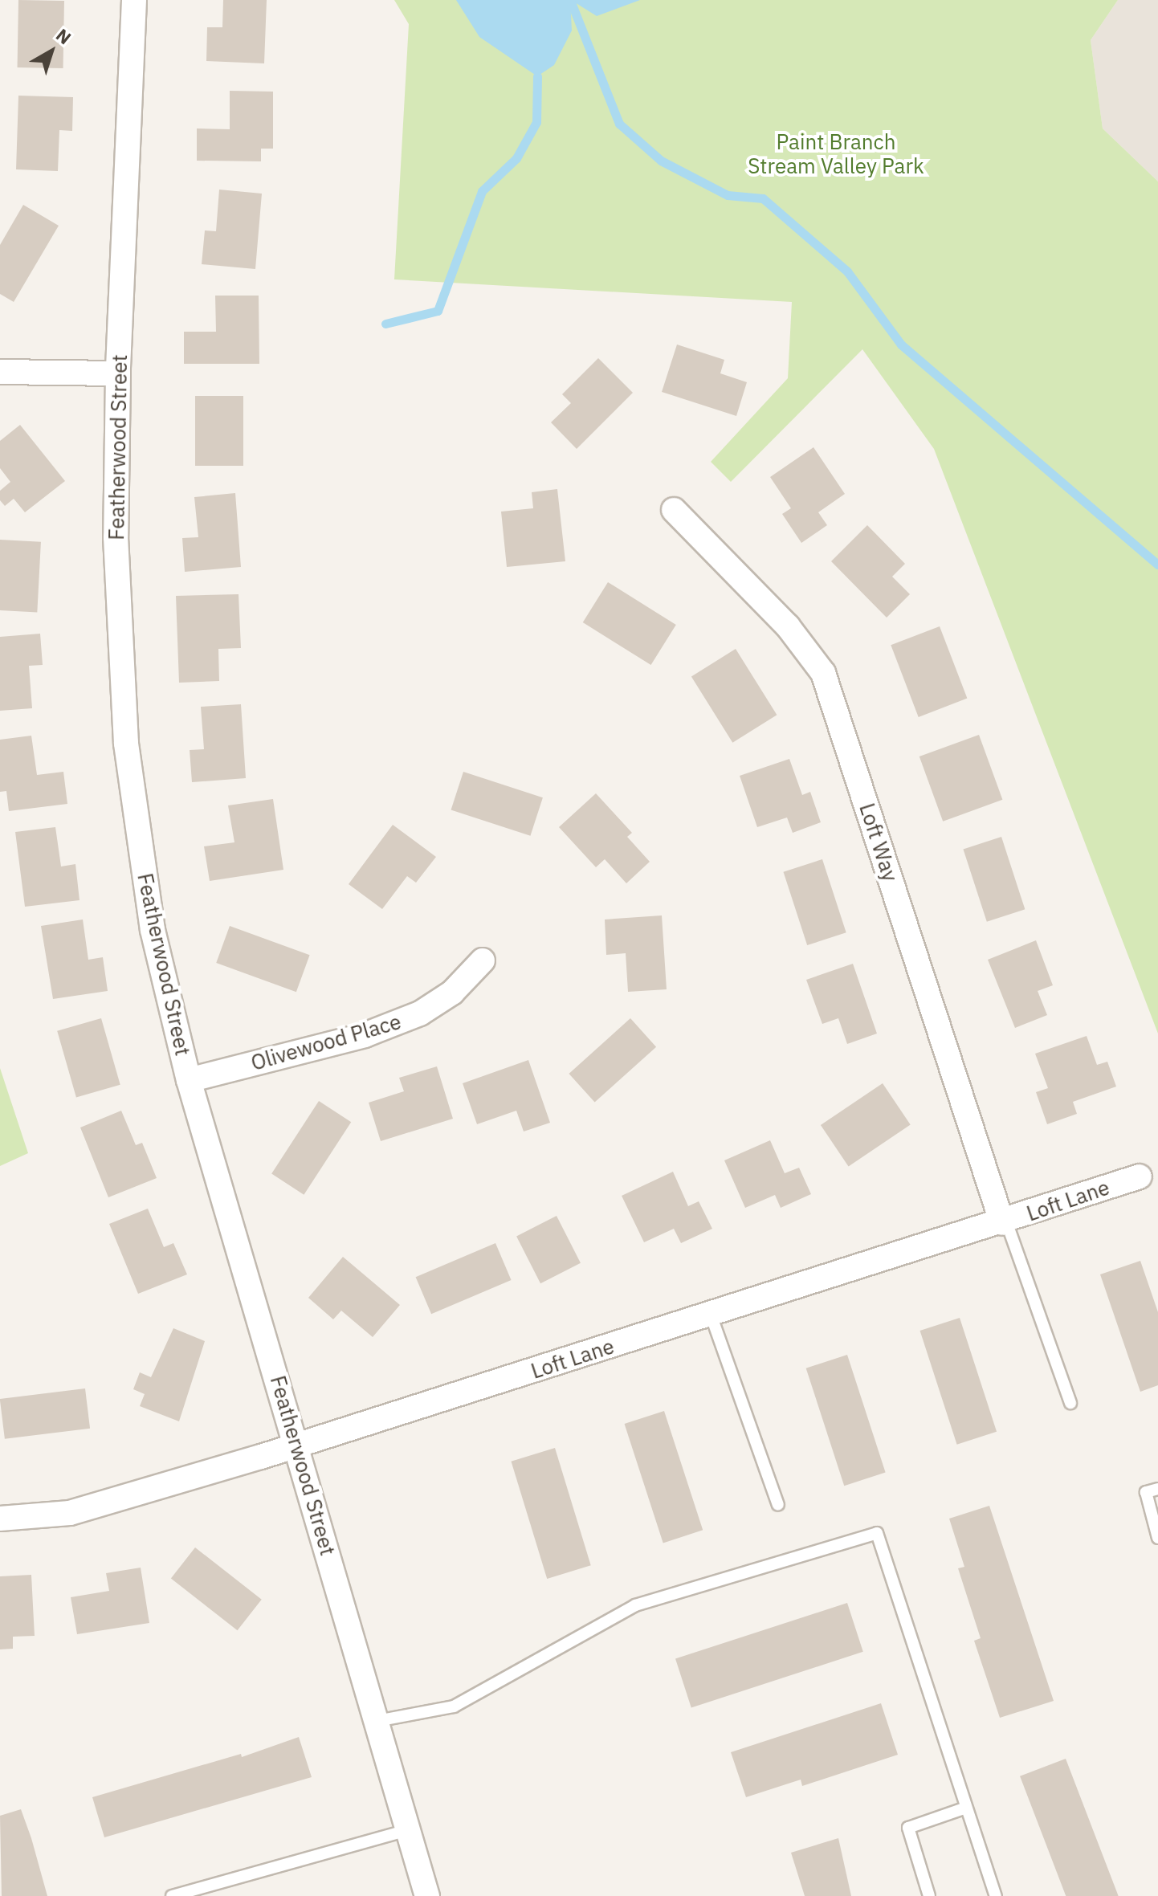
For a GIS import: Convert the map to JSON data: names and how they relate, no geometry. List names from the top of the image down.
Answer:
{
  "streets": {
    "street": [
      "Featherwood Street",
      "Loft Way",
      "Olivewood Place",
      "Loft Lane"
    ]
  },
  "crossings": [
    ["Featherwood Street", "Olivewood Place"],
    ["Featherwood Street", "Loft Lane"],
    ["Loft Way", "Loft Lane"]
  ],
  "parks": ["Paint Branch Stream Valley Park"],
  "north": "top right"
}
